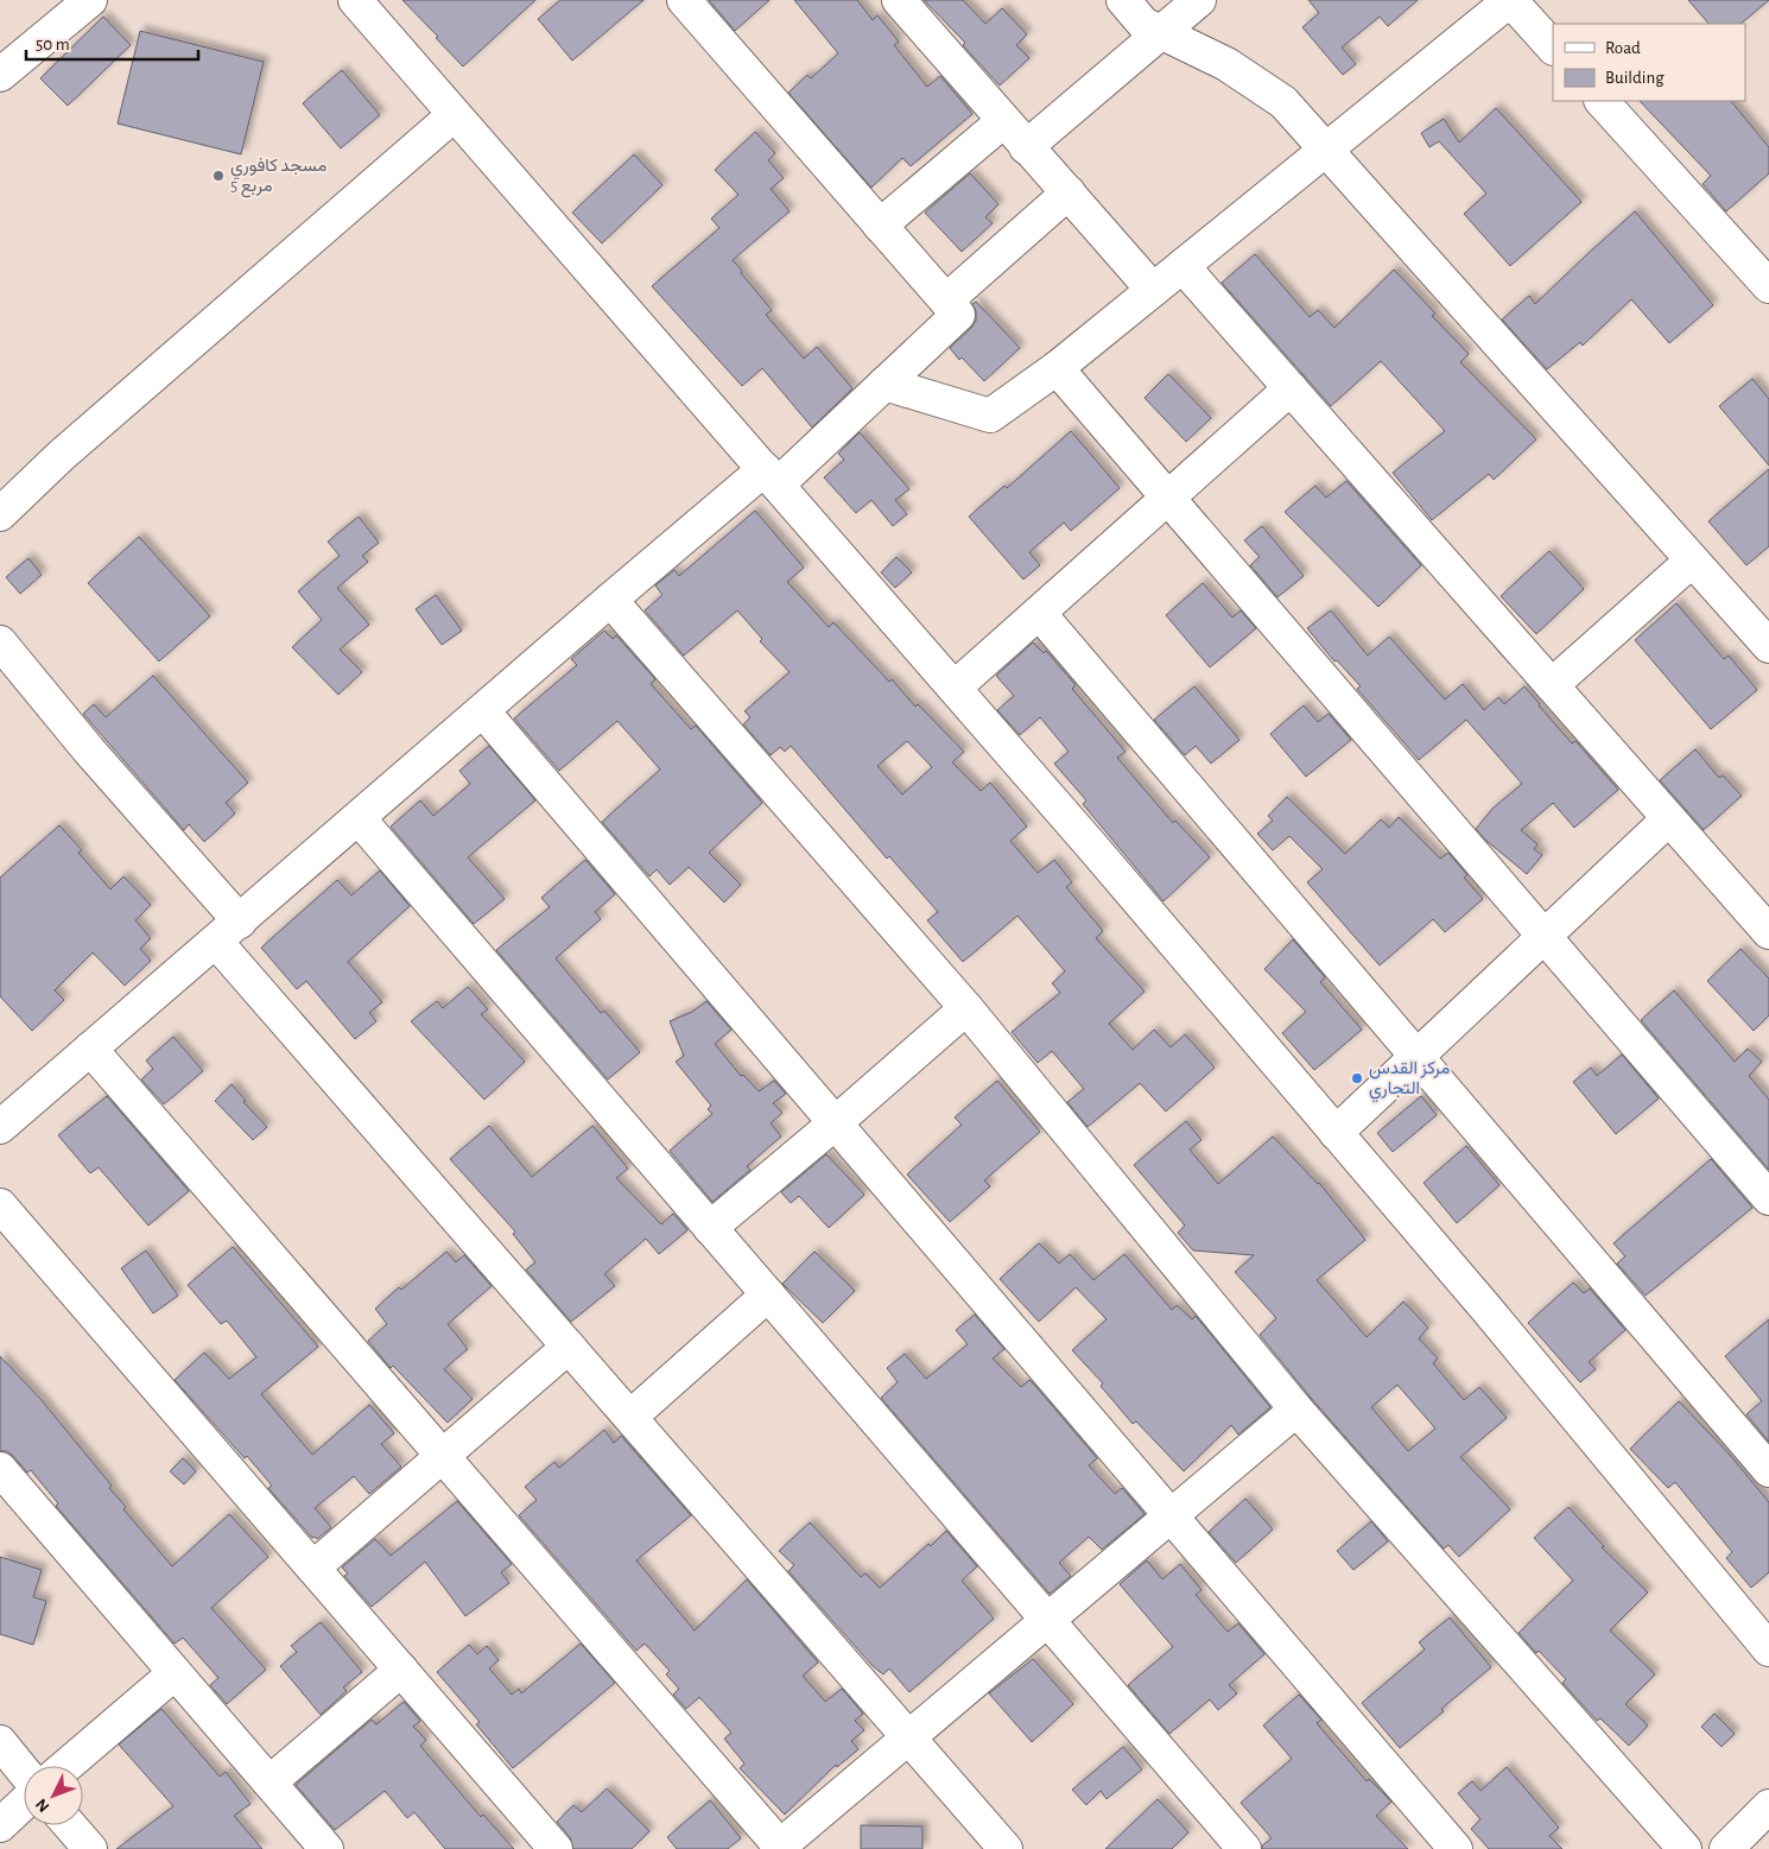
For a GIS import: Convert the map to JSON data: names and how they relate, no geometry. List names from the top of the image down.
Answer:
{
  "places": ["مسجد كافوري مربع 5", "مركز القدس التجاري"],
  "legend": ["Road", "Building"],
  "scale_bar": "50 m",
  "north": "bottom left"
}
